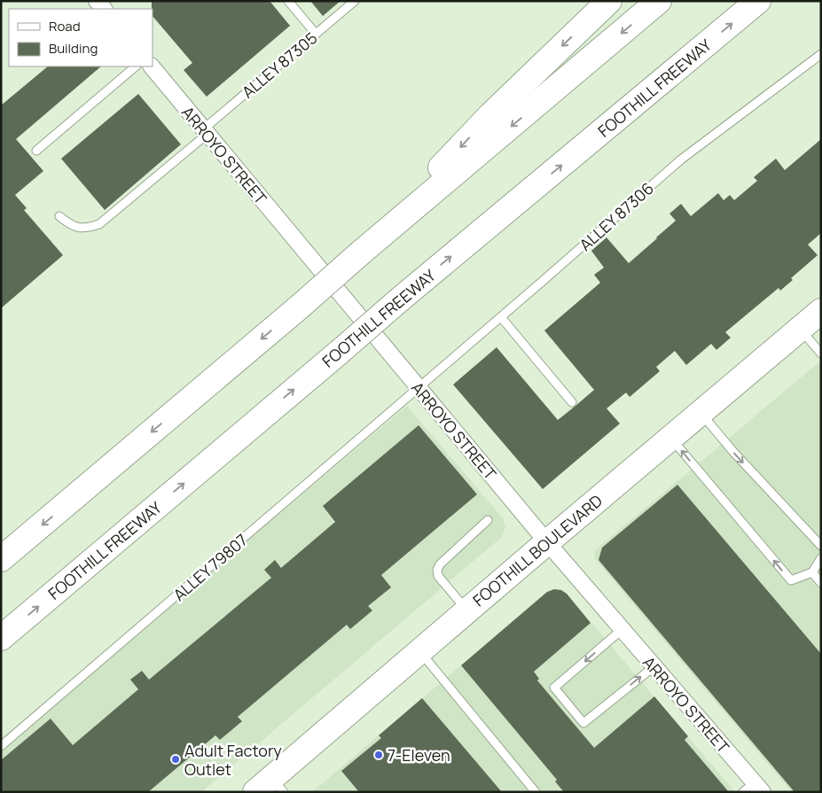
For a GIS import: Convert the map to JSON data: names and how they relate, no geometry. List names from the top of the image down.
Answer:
{
  "streets": {
    "main road": ["FOOTHILL FREEWAY", "FOOTHILL BOULEVARD"],
    "street": ["ARROYO STREET"],
    "lane": ["ALLEY 87305", "ALLEY 87306", "ALLEY 79807"]
  },
  "crossings": [
    ["ALLEY 87305", "ARROYO STREET"],
    ["ARROYO STREET", "ALLEY 87306"],
    ["ARROYO STREET", "FOOTHILL BOULEVARD"],
    ["ARROYO STREET", "ALLEY 79807"],
    ["ALLEY 87306", "ALLEY 79807"]
  ],
  "places": ["7-Eleven", "Adult Factory Outlet"],
  "legend": ["Road", "Building"]
}
